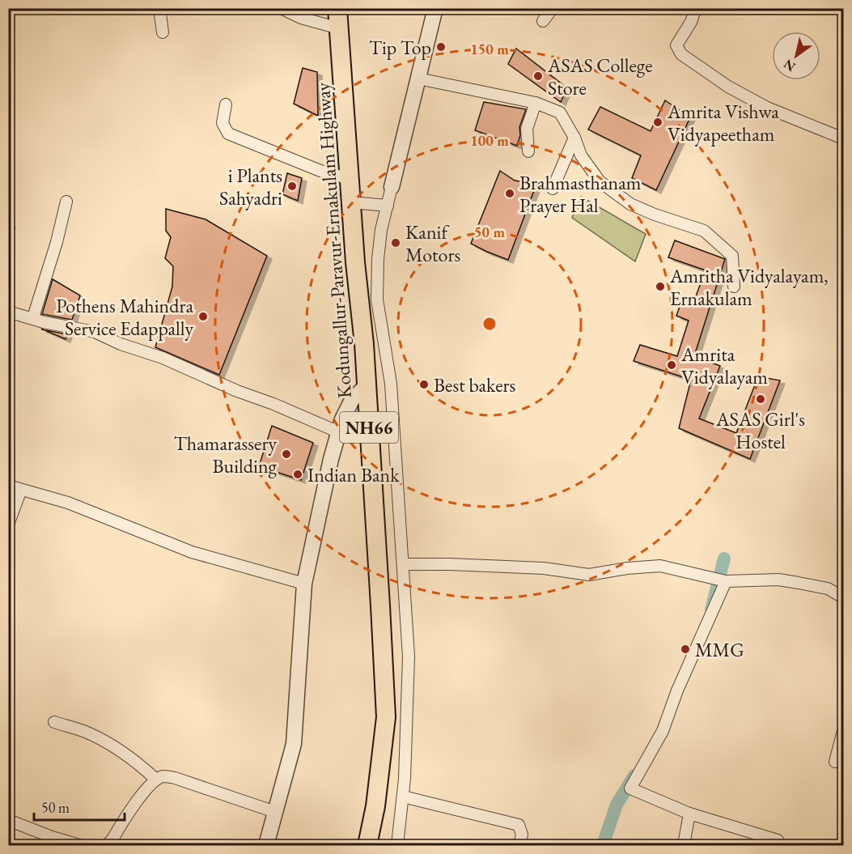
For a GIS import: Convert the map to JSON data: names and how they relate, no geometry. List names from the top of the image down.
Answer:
{
  "streets": {
    "highway": ["Kodungallur-Paravur-Ernakulam Highway", "NH66"]
  },
  "places": [
    "Tip Top",
    "ASAS College Store",
    "Amrita Vishwa Vidyapeetham",
    "i Plants Sahyadri",
    "Brahmasthanam Prayer Hal",
    "Kanif Motors",
    "Amritha Vidyalayam, Ernakulam",
    "Pothens Mahindra Service Edappally",
    "Amrita Vidyalayam",
    "Best bakers",
    "ASAS Girl's Hostel",
    "Thamarassery Building",
    "Indian Bank",
    "MMG"
  ],
  "scale_bar": "50 m",
  "north": "bottom left",
  "rings": ["150 m", "100 m", "50 m"]
}
